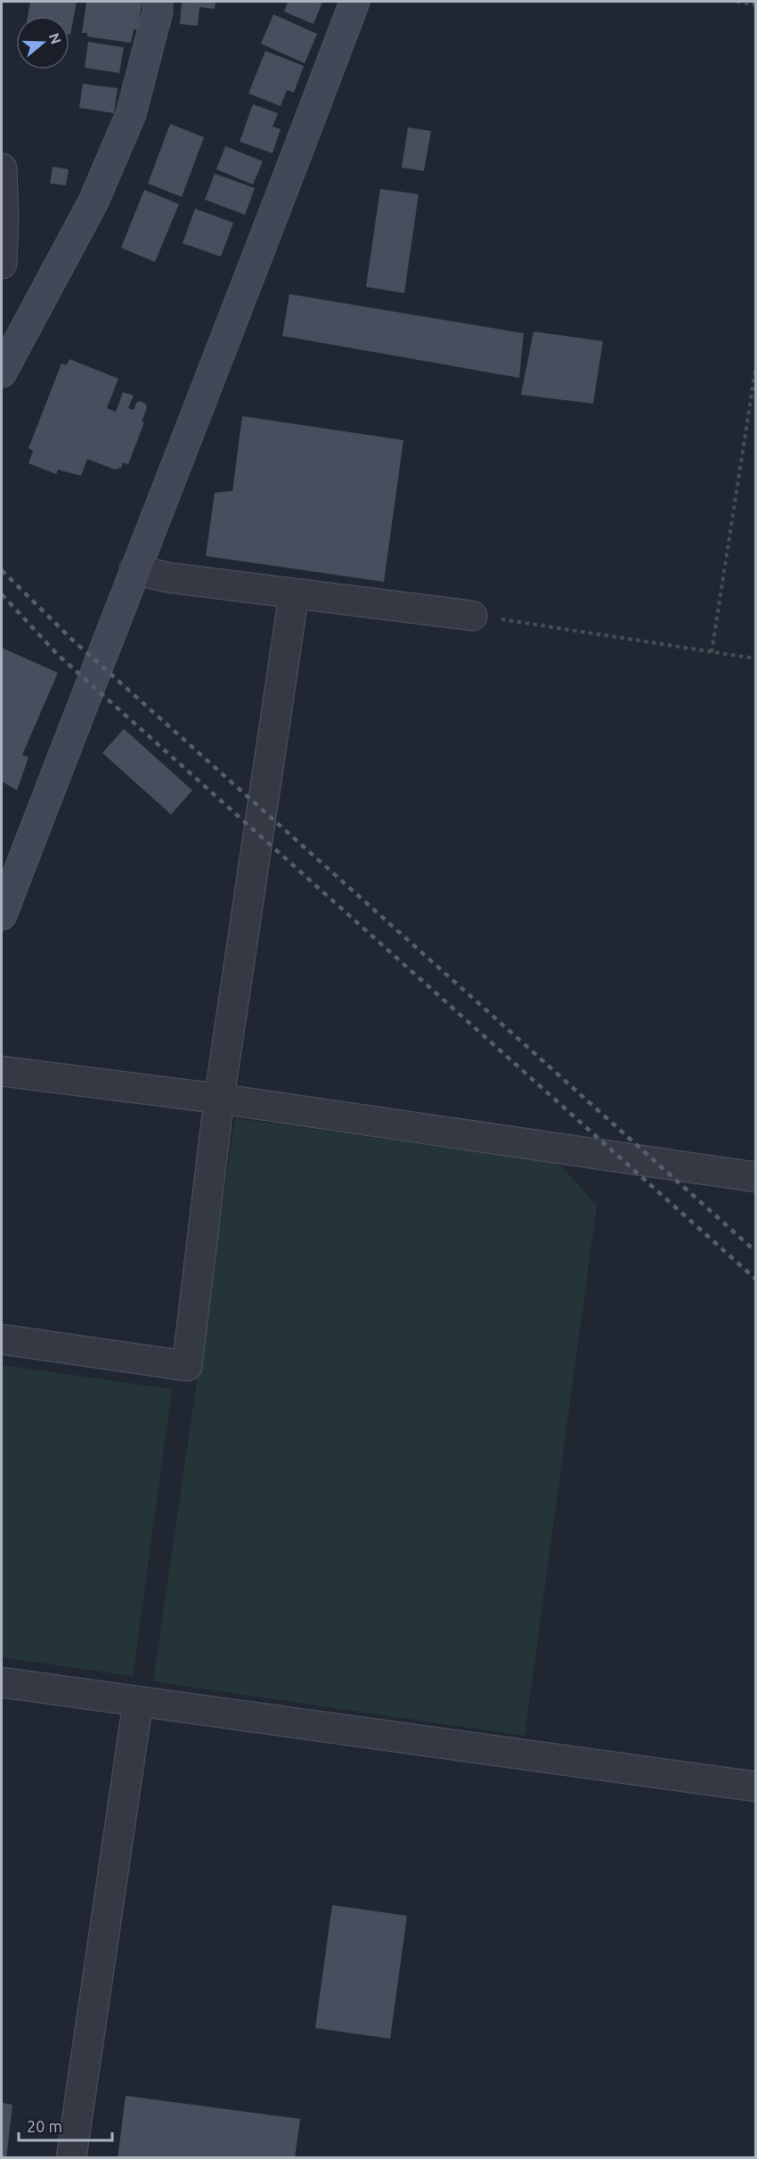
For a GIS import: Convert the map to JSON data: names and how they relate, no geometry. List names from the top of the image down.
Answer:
{
  "scale_bar": "20 m",
  "north": "right"
}
